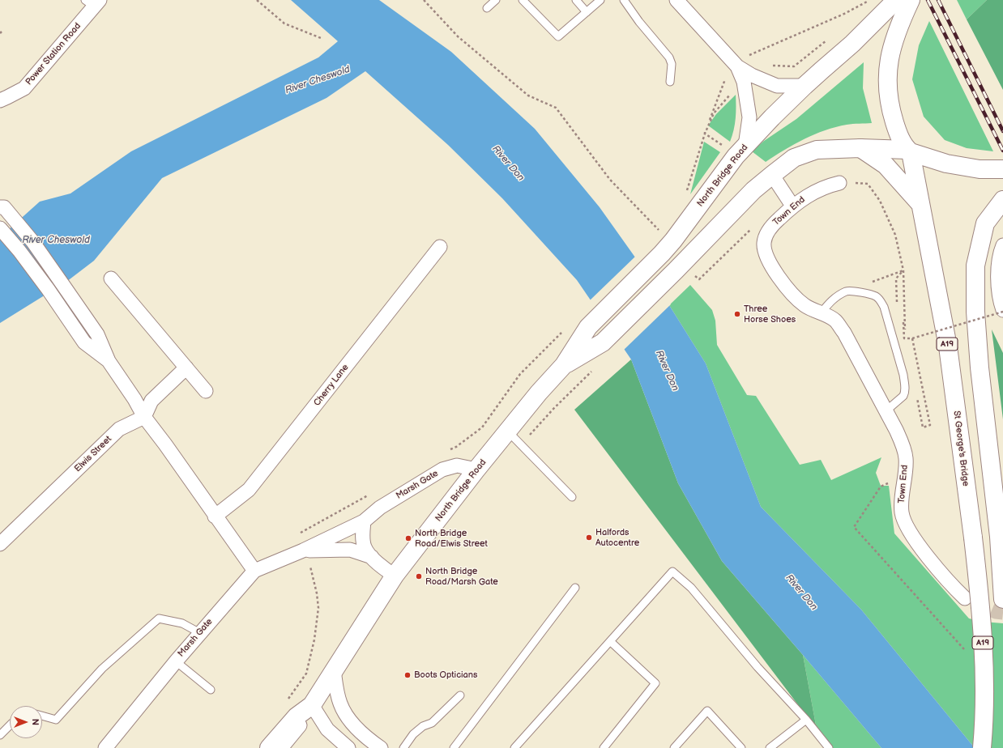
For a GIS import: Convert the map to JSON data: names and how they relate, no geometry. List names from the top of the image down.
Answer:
{
  "streets": {
    "main road": ["North Bridge Road", "A19", "St George's Bridge"],
    "street": [
      "Power Station Road",
      "Town End",
      "Cherry Lane",
      "Elwis Street",
      "Marsh Gate"
    ]
  },
  "crossings": [
    ["North Bridge Road", "St George's Bridge"],
    ["North Bridge Road", "Marsh Gate"]
  ],
  "water": ["River Cheswold", "River Don"],
  "places": [
    "Three Horse Shoes",
    "Halfords Autocentre",
    "North Bridge Road/Elwis Street",
    "North Bridge Road/Marsh Gate",
    "Boots Opticians"
  ],
  "north": "right"
}
